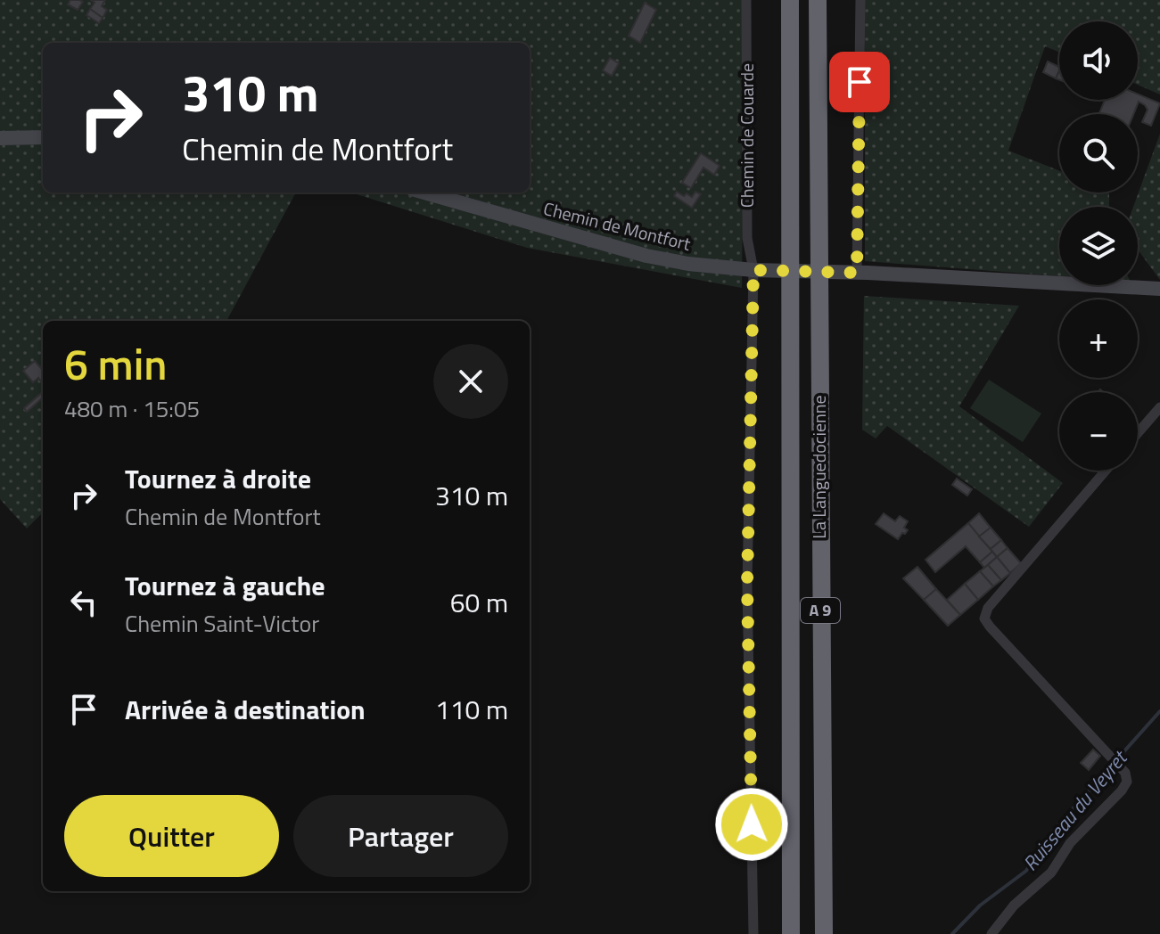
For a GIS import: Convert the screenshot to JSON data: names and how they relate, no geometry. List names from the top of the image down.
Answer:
{
  "streets": {
    "highway": ["La Languedocienne", "A 9"],
    "street": ["Chemin de Couarde", "Chemin de Montfort"]
  },
  "crossings": [
    ["Chemin de Couarde", "Chemin de Montfort"]
  ],
  "water": ["Ruisseau du Veyret"],
  "page": {
    "map_buttons": ["+", "−"],
    "turn": ["310 m", "Chemin de Montfort"],
    "heading": ["6 min", "480 m · 15:05"],
    "list": [
      {
        "name": "Tournez à droite",
        "note": "Chemin de Montfort",
        "value": "310 m"
      },
      {
        "name": "Tournez à gauche",
        "note": "Chemin Saint-Victor",
        "value": "60 m"
      },
      {
        "name": "Arrivée à destination",
        "value": "110 m"
      }
    ],
    "buttons": ["Quitter", "Partager"]
  }
}
